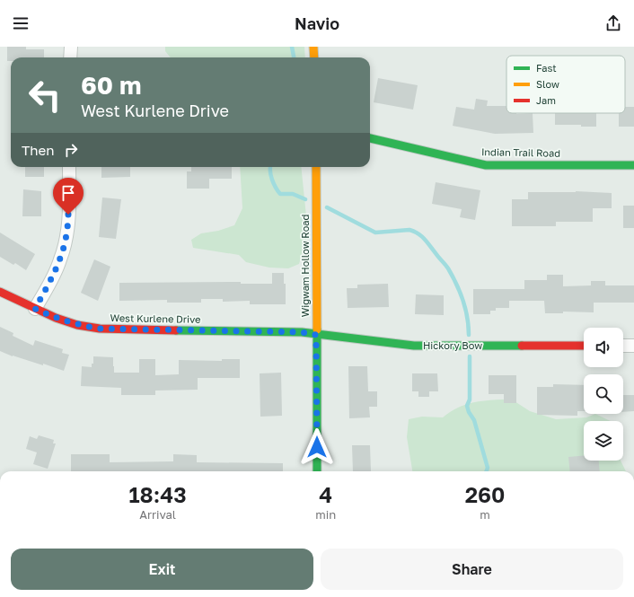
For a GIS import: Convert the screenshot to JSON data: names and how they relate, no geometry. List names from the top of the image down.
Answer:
{
  "streets": {
    "street": [
      "Indian Trail Road",
      "Wigwam Hollow Road",
      "West Kurlene Drive",
      "Hickory Bow"
    ]
  },
  "crossings": [
    ["Wigwam Hollow Road", "West Kurlene Drive"],
    ["Wigwam Hollow Road", "Hickory Bow"],
    ["West Kurlene Drive", "Hickory Bow"]
  ],
  "legend": ["Fast", "Slow", "Jam"],
  "page": {
    "header": "Navio",
    "turn": ["60 m", "West Kurlene Drive"],
    "then": "Then",
    "eta": [
      "18:43",
      "Arrival",
      "4",
      "min",
      "260",
      "m"
    ],
    "buttons": ["Exit", "Share"]
  }
}
